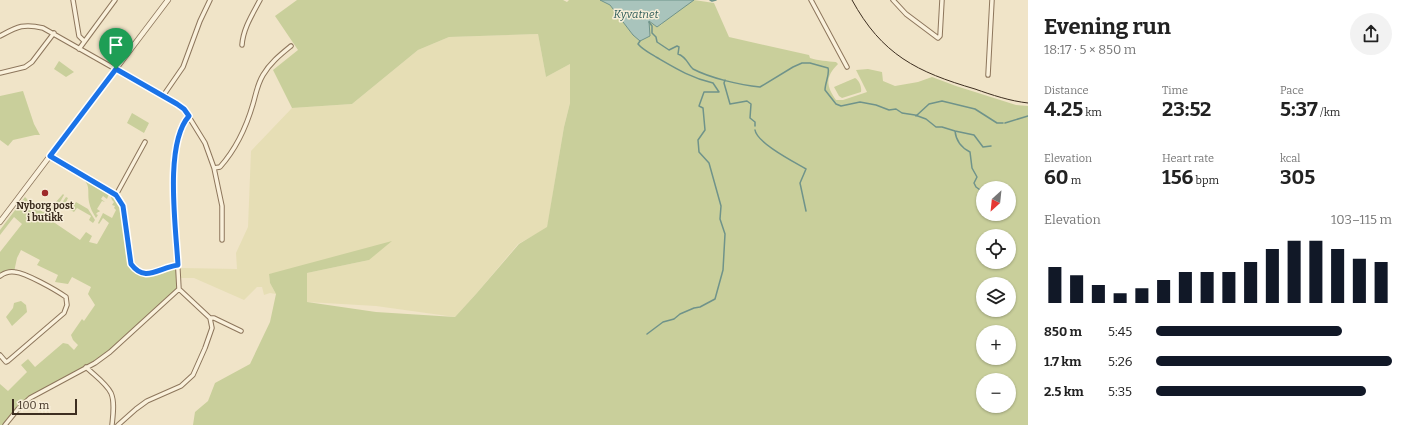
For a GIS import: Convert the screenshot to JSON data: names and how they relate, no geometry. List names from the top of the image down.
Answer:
{
  "water": ["Kyvatnet"],
  "places": ["Nyborg post i butikk"],
  "scale_bar": "100 m",
  "north": "bottom left",
  "page": {
    "heading": ["Evening run", "18:17 · 5 × 850 m"],
    "stats": [
      ["Distance", "4.25 km"],
      ["Time", "23:52"],
      ["Pace", "5:37 /km"],
      ["Elevation", "60 m"],
      ["Heart rate", "156 bpm"],
      ["kcal", "305"]
    ],
    "map_buttons": ["+", "−"],
    "chart": ["Elevation", "103–115 m"],
    "list": [
      {
        "name": "850 m",
        "note": "5:45"
      },
      {
        "name": "1.7 km",
        "note": "5:26"
      },
      {
        "name": "2.5 km",
        "note": "5:35"
      }
    ],
    "scale": "100 m"
  }
}
